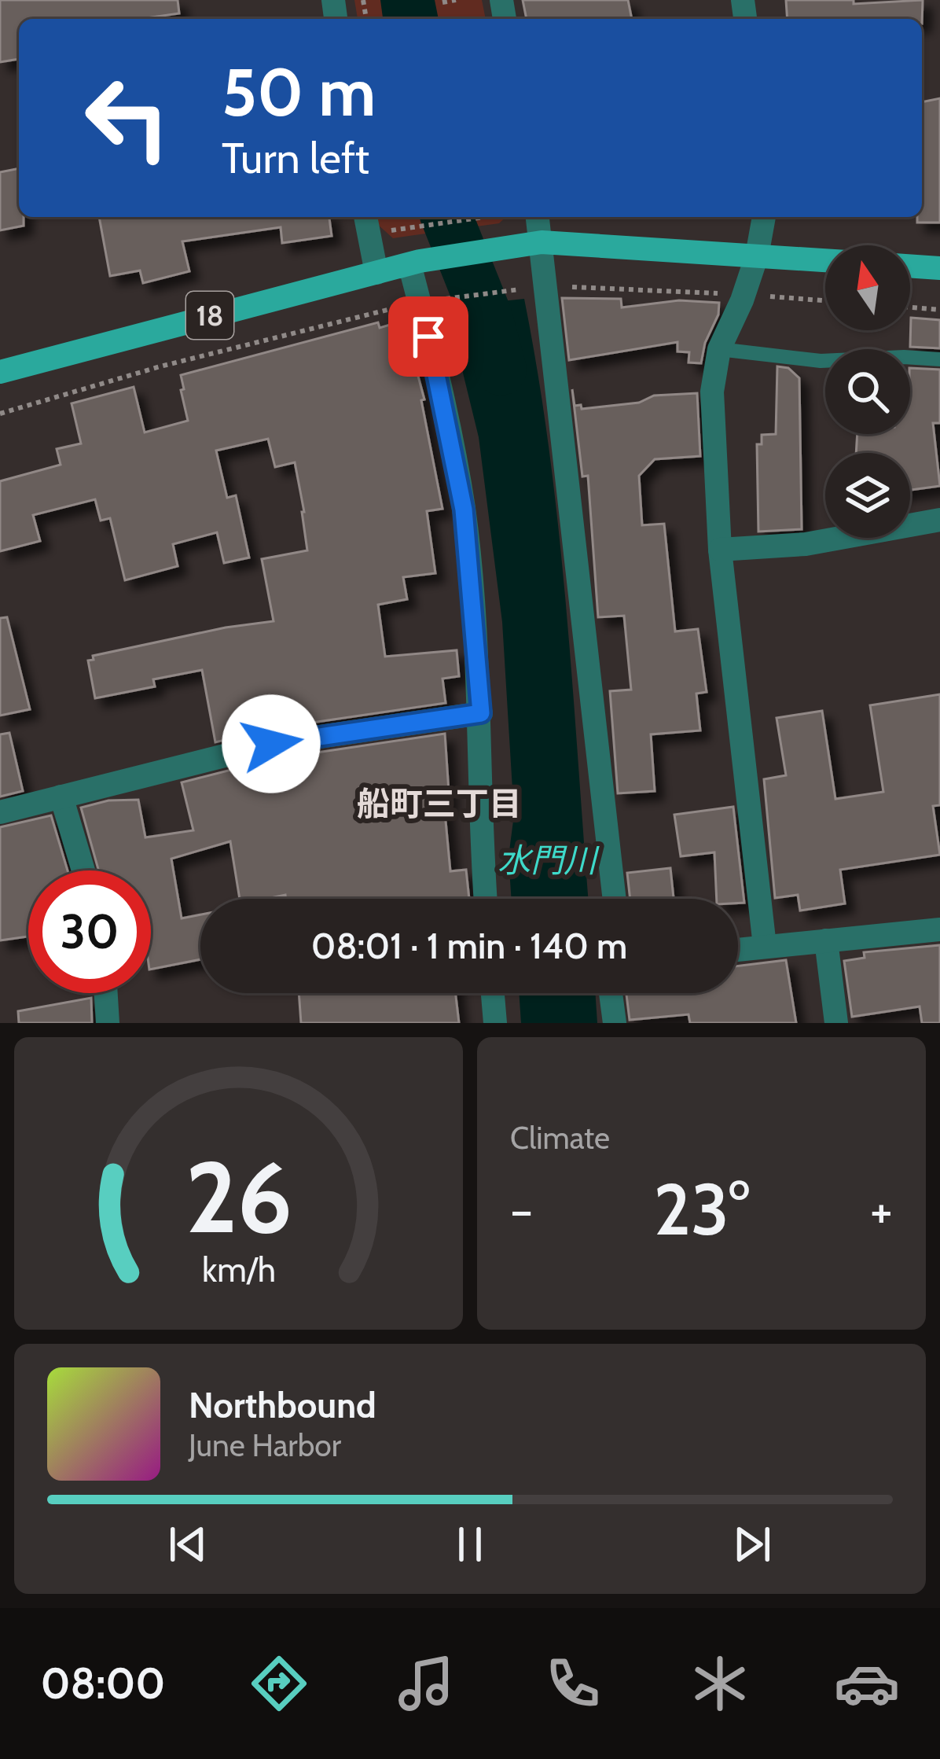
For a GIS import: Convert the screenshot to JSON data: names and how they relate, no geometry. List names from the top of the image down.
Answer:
{
  "streets": {
    "main road": ["18"]
  },
  "districts": ["船町三丁目"],
  "water": ["水門川"],
  "north": "top",
  "page": {
    "turn": ["50 m", "Turn left"],
    "limit": "30",
    "trip": "08:01 · 1 min · 140 m",
    "tile": "Climate",
    "heat": ["−", "23°", "+"],
    "song": ["Northbound", "June Harbor"],
    "tabs": "08:00",
    "gauge": ["26", "km/h"]
  }
}
